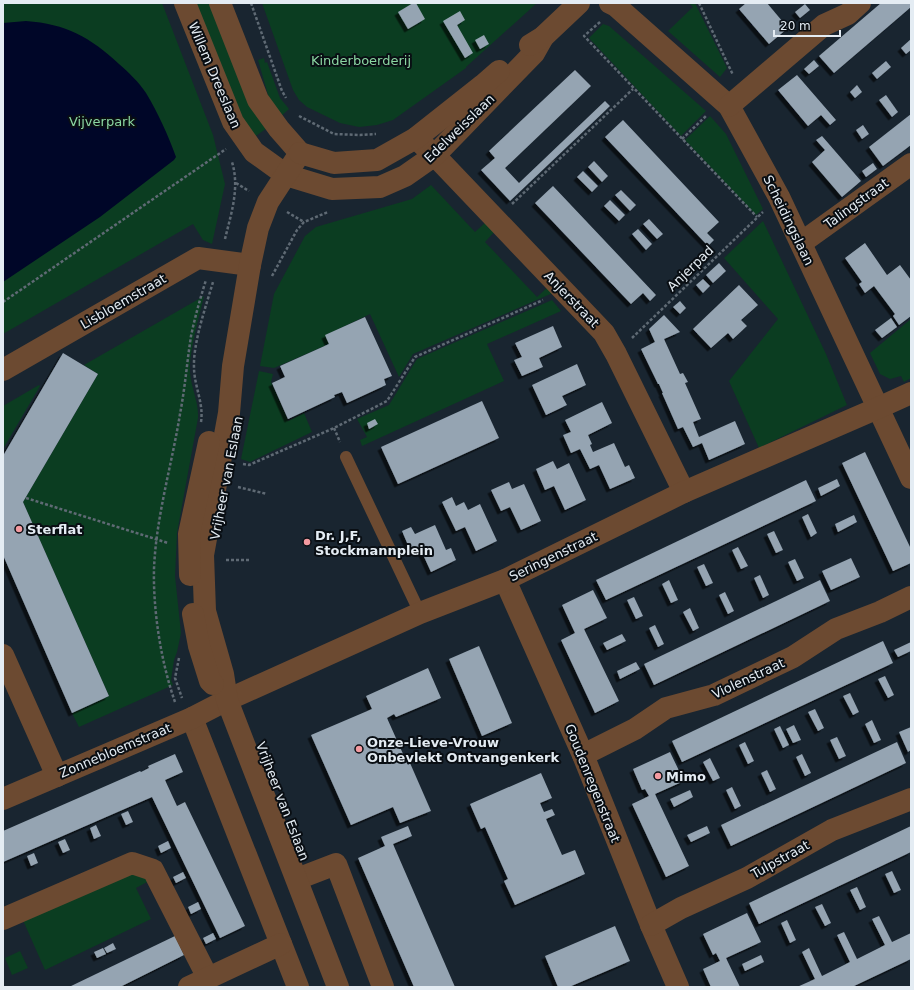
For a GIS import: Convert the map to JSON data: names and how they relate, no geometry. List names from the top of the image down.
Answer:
{
  "streets": {
    "street": [
      "Willem Dreeslaan",
      "Edelweisslaan",
      "Talingstraat",
      "Scheidingslaan",
      "Anjerstraat",
      "Lisbloemstraat",
      "Vrijheer van Eslaan",
      "Seringenstraat",
      "Violenstraat",
      "Zonnebloemstraat",
      "Goudenregenstraat",
      "Tulpstraat"
    ],
    "path": ["Anjerpad"]
  },
  "crossings": [
    ["Willem Dreeslaan", "Edelweisslaan"],
    ["Willem Dreeslaan", "Vrijheer van Eslaan"],
    ["Edelweisslaan", "Anjerstraat"],
    ["Edelweisslaan", "Vrijheer van Eslaan"],
    ["Talingstraat", "Scheidingslaan"],
    ["Scheidingslaan", "Anjerpad"],
    ["Scheidingslaan", "Seringenstraat"],
    ["Anjerpad", "Anjerstraat"],
    ["Anjerstraat", "Seringenstraat"],
    ["Lisbloemstraat", "Vrijheer van Eslaan"],
    ["Vrijheer van Eslaan", "Seringenstraat"],
    ["Vrijheer van Eslaan", "Zonnebloemstraat"],
    ["Seringenstraat", "Zonnebloemstraat"],
    ["Seringenstraat", "Goudenregenstraat"],
    ["Violenstraat", "Goudenregenstraat"],
    ["Goudenregenstraat", "Tulpstraat"]
  ],
  "parks": ["Kinderboerderij", "Vijverpark"],
  "places": [
    "Sterflat",
    "Dr. J,F, Stockmannplein",
    "Onze-Lieve-Vrouw Onbevlekt Ontvangenkerk",
    "Mimo"
  ],
  "scale_bar": "20 m"
}
